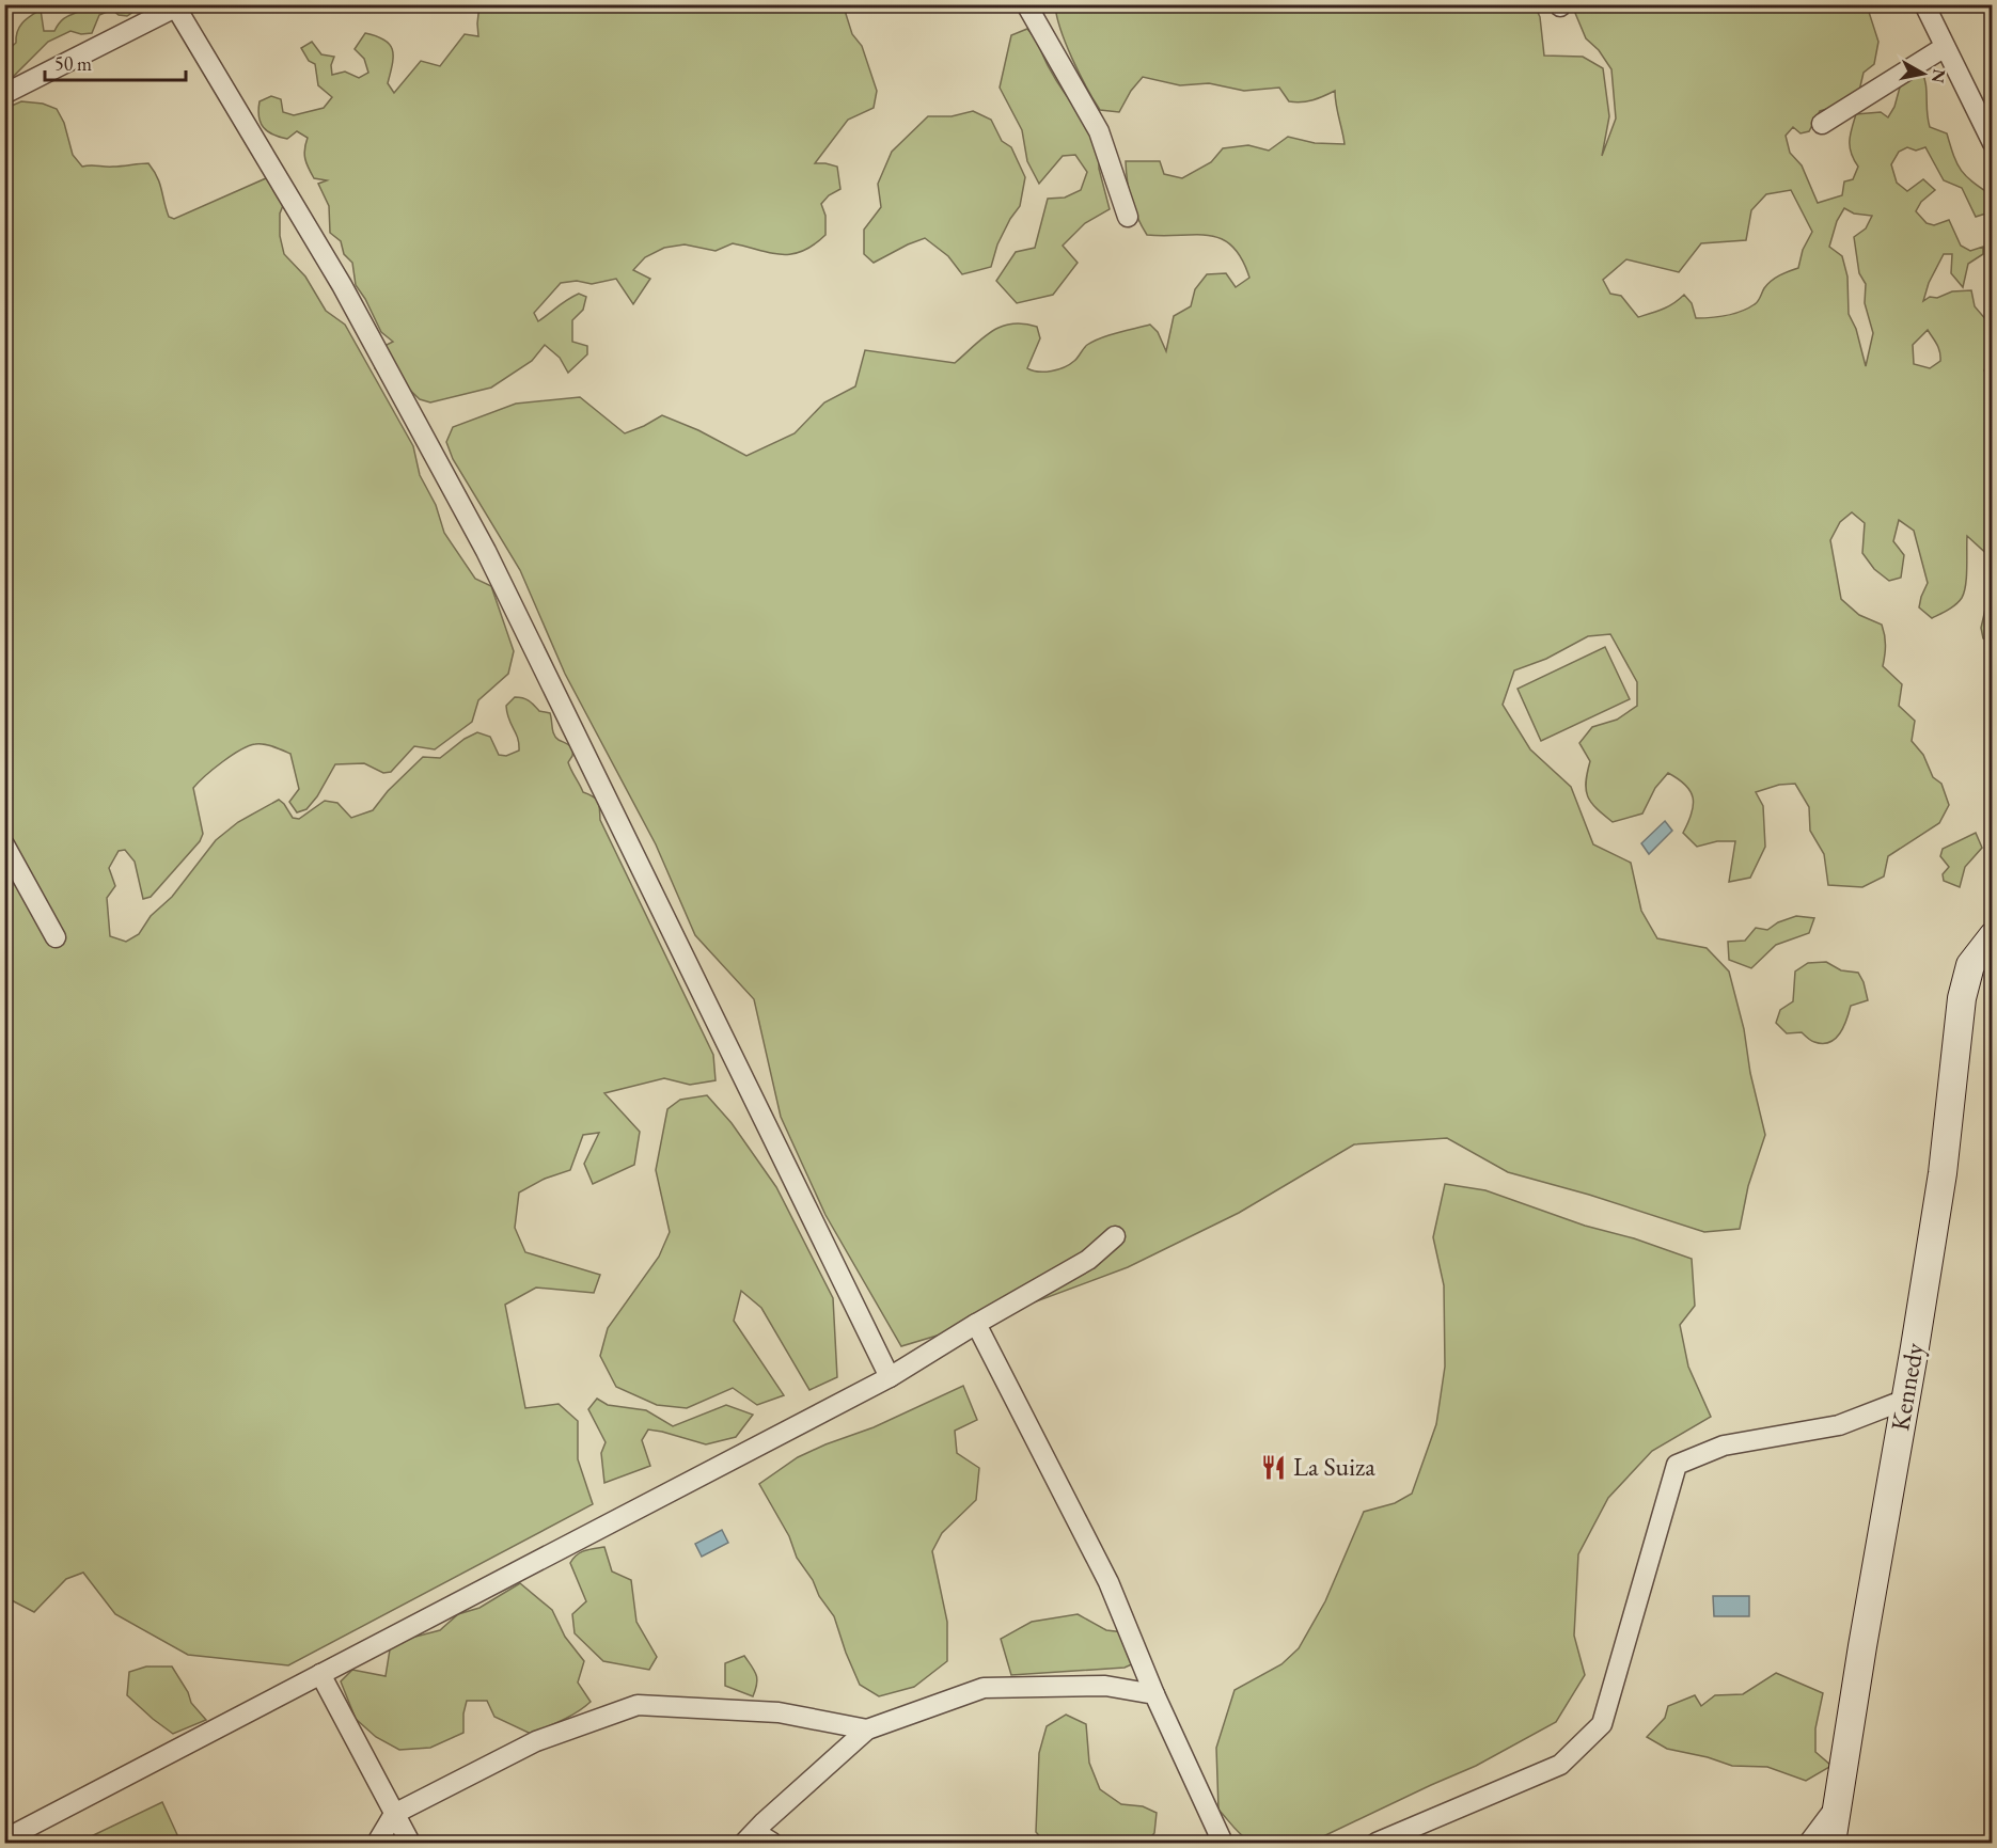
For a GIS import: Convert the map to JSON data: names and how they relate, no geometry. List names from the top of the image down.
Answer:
{
  "streets": {
    "main road": ["Kennedy"]
  },
  "places": {
    "restaurant": ["La Suiza"]
  },
  "scale_bar": "50 m",
  "north": "right"
}
